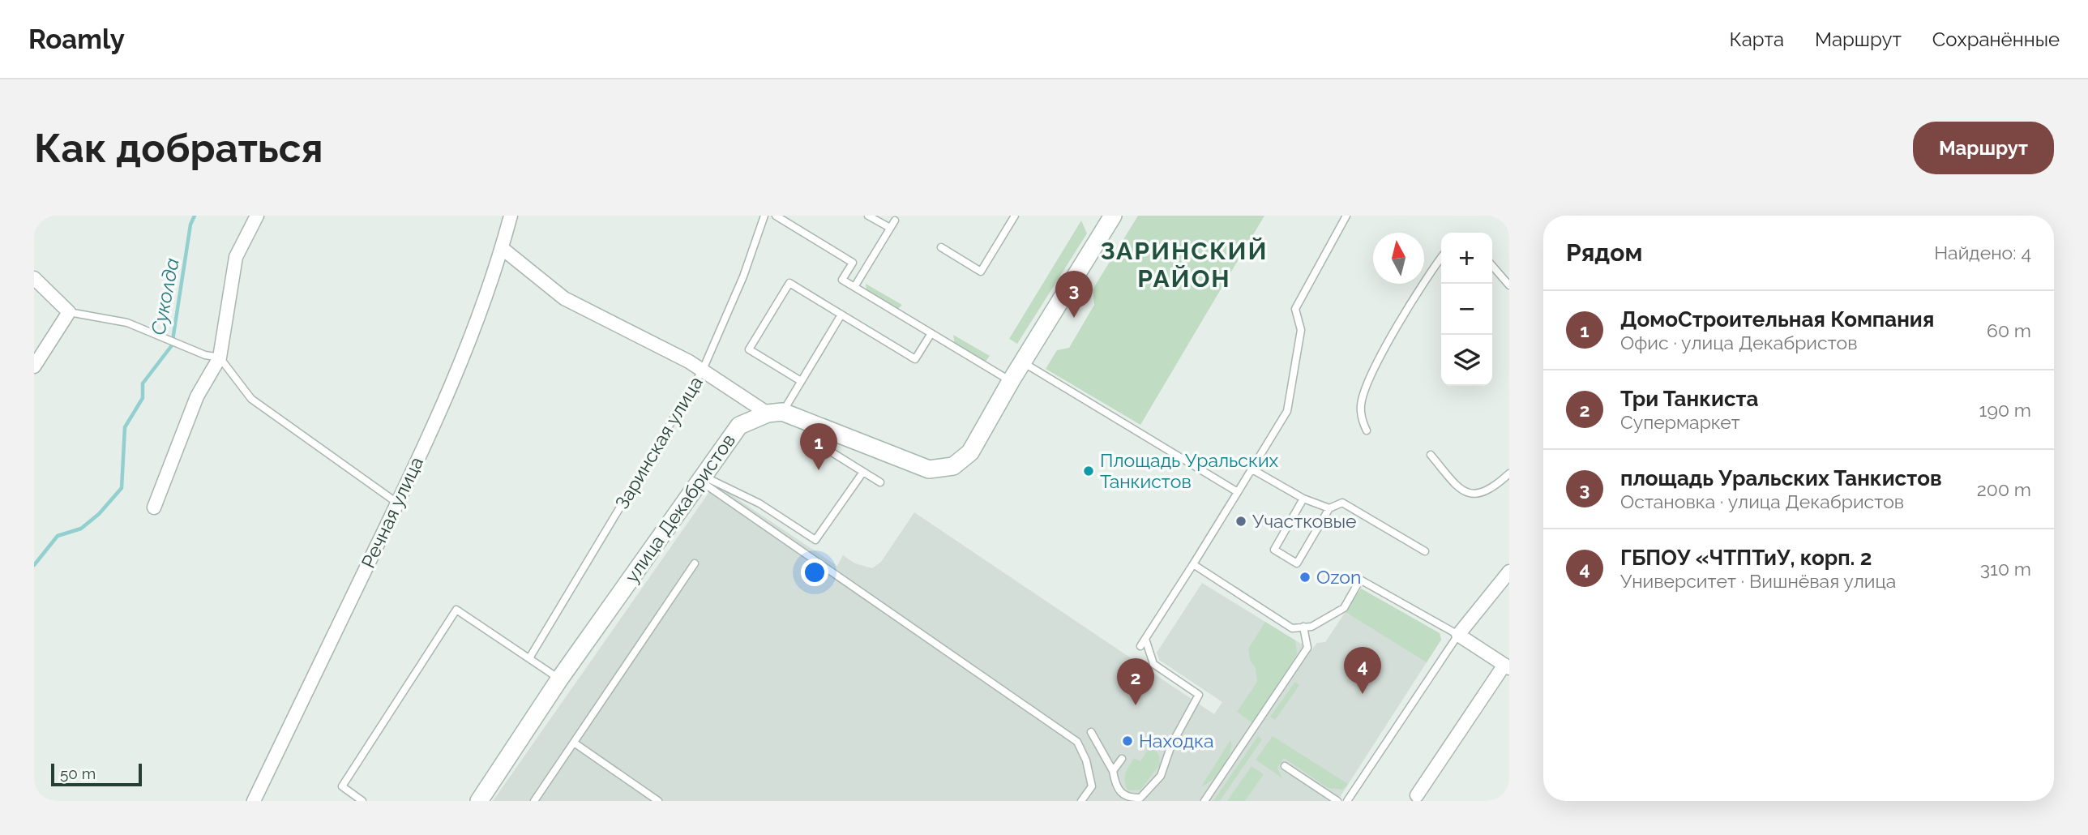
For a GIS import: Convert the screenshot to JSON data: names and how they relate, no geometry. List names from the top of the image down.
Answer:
{
  "streets": {
    "street": ["улица Декабристов", "Речная улица"],
    "lane": ["Заринская улица"]
  },
  "districts": ["ЗАРИНСКИЙ РАЙОН"],
  "water": ["Суколда"],
  "places": [
    "Площадь Уральских Танкистов",
    "Участковые",
    "Ozon",
    "Находка"
  ],
  "scale_bar": "50 m",
  "north": "top",
  "page": {
    "header": "Roamly",
    "nav": ["Карта", "Маршрут", "Сохранённые"],
    "buttons": "Маршрут",
    "title": "Как добраться",
    "heading": ["Рядом", "Найдено: 4"],
    "map_buttons": ["+", "−"],
    "pins": [
      "3",
      "1",
      "4",
      "2"
    ],
    "list": [
      {
        "mark": "1",
        "name": "ДомоСтроительная Компания",
        "note": "Офис · улица Декабристов",
        "value": "60 m"
      },
      {
        "mark": "2",
        "name": "Три Танкиста",
        "note": "Супермаркет",
        "value": "190 m"
      },
      {
        "mark": "3",
        "name": "площадь Уральских Танкистов",
        "note": "Остановка · улица Декабристов",
        "value": "200 m"
      },
      {
        "mark": "4",
        "name": "ГБПОУ «ЧТПТиУ, корп. 2",
        "note": "Университет · Вишнёвая улица",
        "value": "310 m"
      }
    ],
    "scale": "50 m"
  }
}
